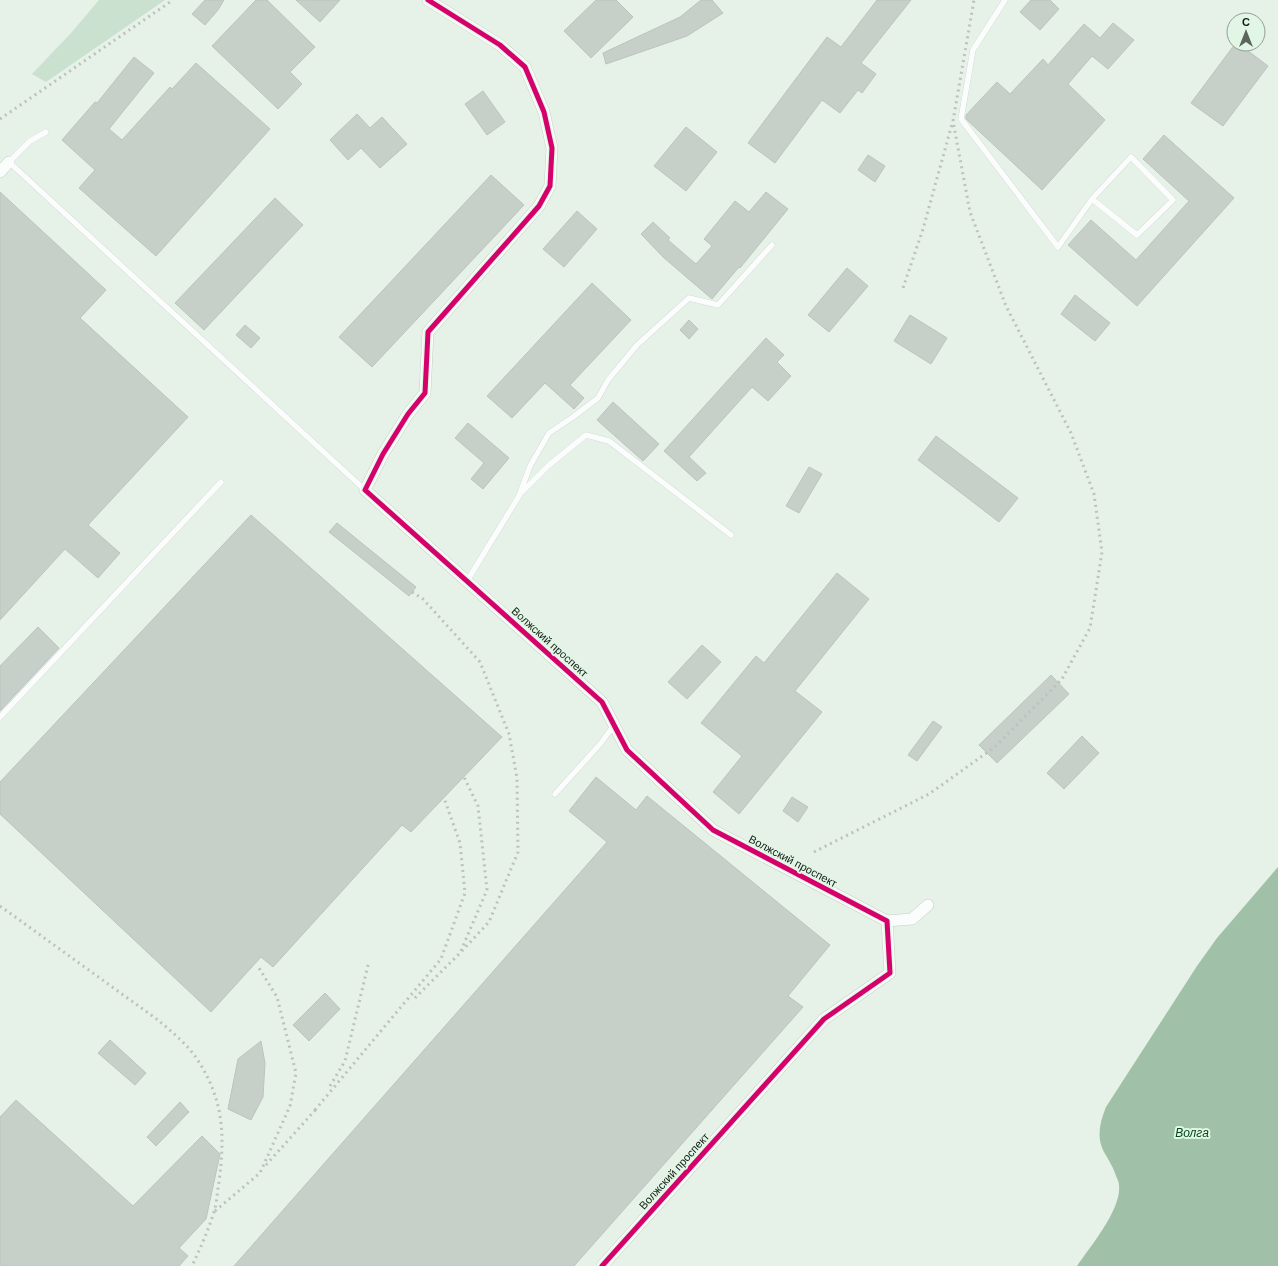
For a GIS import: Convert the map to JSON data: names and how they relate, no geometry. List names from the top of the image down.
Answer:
{
  "streets": {
    "street": ["Волжский проспект"]
  },
  "water": ["Волга"],
  "north": "top"
}
